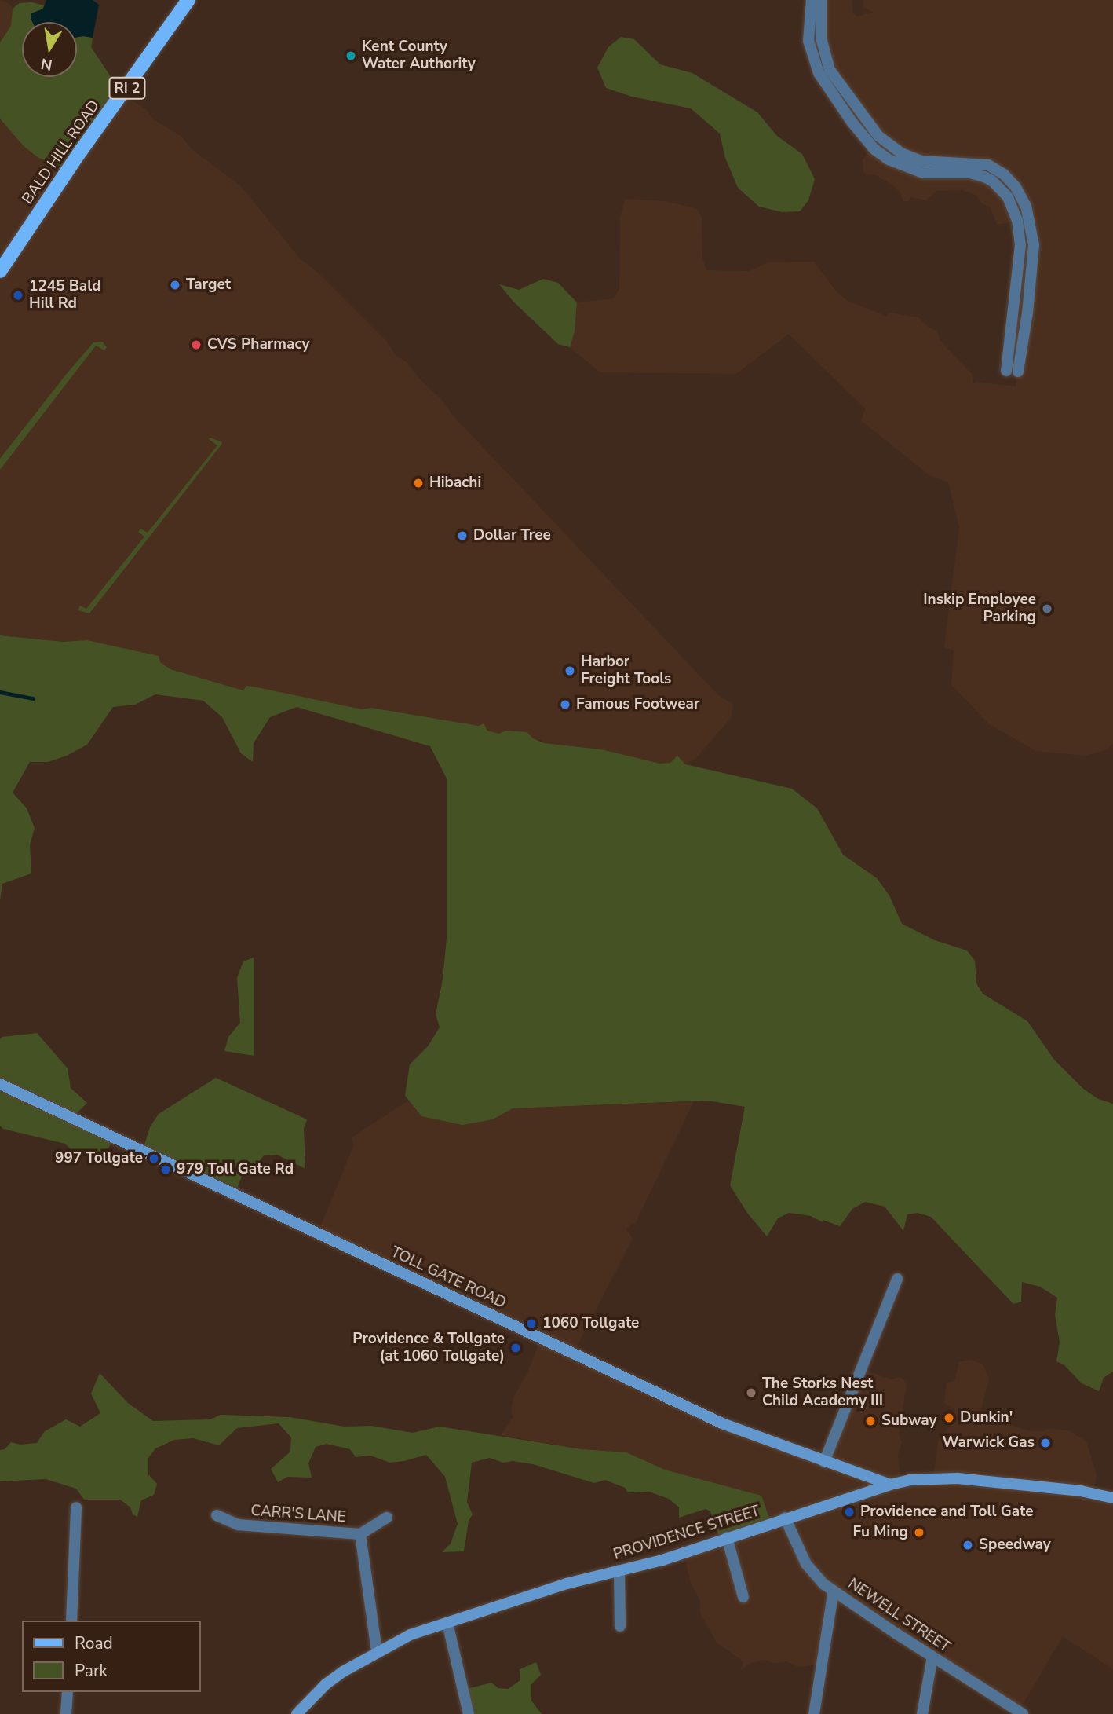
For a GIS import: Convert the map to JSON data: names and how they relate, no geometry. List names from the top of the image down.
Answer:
{
  "streets": {
    "main road": [
      "RI 2",
      "BALD HILL ROAD",
      "TOLL GATE ROAD",
      "PROVIDENCE STREET"
    ],
    "street": ["CARR'S LANE", "NEWELL STREET"]
  },
  "crossings": [
    ["TOLL GATE ROAD", "PROVIDENCE STREET"],
    ["CARR'S LANE", "PROVIDENCE STREET"],
    ["PROVIDENCE STREET", "NEWELL STREET"]
  ],
  "places": [
    "Kent County Water Authority",
    "Target",
    "1245 Bald Hill Rd",
    "CVS Pharmacy",
    "Hibachi",
    "Dollar Tree",
    "Inskip Employee Parking",
    "Harbor Freight Tools",
    "Famous Footwear",
    "997 Tollgate",
    "979 Toll Gate Rd",
    "1060 Tollgate",
    "Providence & Tollgate (at 1060 Tollgate)",
    "The Storks Nest Child Academy III",
    "Dunkin'",
    "Subway",
    "Warwick Gas",
    "Providence and Toll Gate",
    "Fu Ming",
    "Speedway"
  ],
  "legend": ["Road", "Park"],
  "north": "bottom"
}
